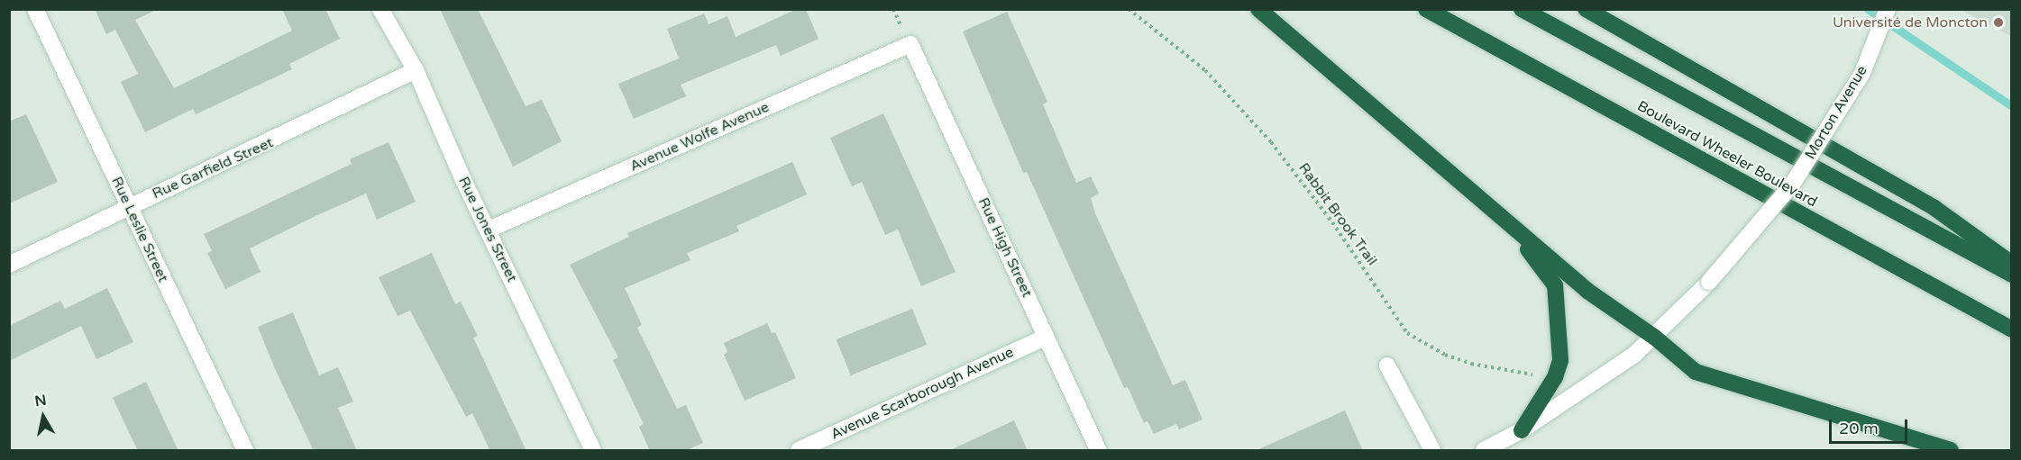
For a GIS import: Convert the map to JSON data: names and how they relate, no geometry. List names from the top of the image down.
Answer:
{
  "streets": {
    "highway": ["Boulevard Wheeler Boulevard"],
    "street": [
      "Morton Avenue",
      "Avenue Wolfe Avenue",
      "Rue Garfield Street",
      "Rue Leslie Street",
      "Rue Jones Street",
      "Rue High Street",
      "Avenue Scarborough Avenue"
    ],
    "path": ["Rabbit Brook Trail"]
  },
  "crossings": [
    ["Avenue Wolfe Avenue", "Rue Jones Street"],
    ["Avenue Wolfe Avenue", "Rue High Street"],
    ["Rue Garfield Street", "Rue Leslie Street"],
    ["Rue Garfield Street", "Rue Jones Street"],
    ["Rue High Street", "Avenue Scarborough Avenue"]
  ],
  "places": ["Université de Moncton"],
  "scale_bar": "20 m",
  "north": "top"
}
